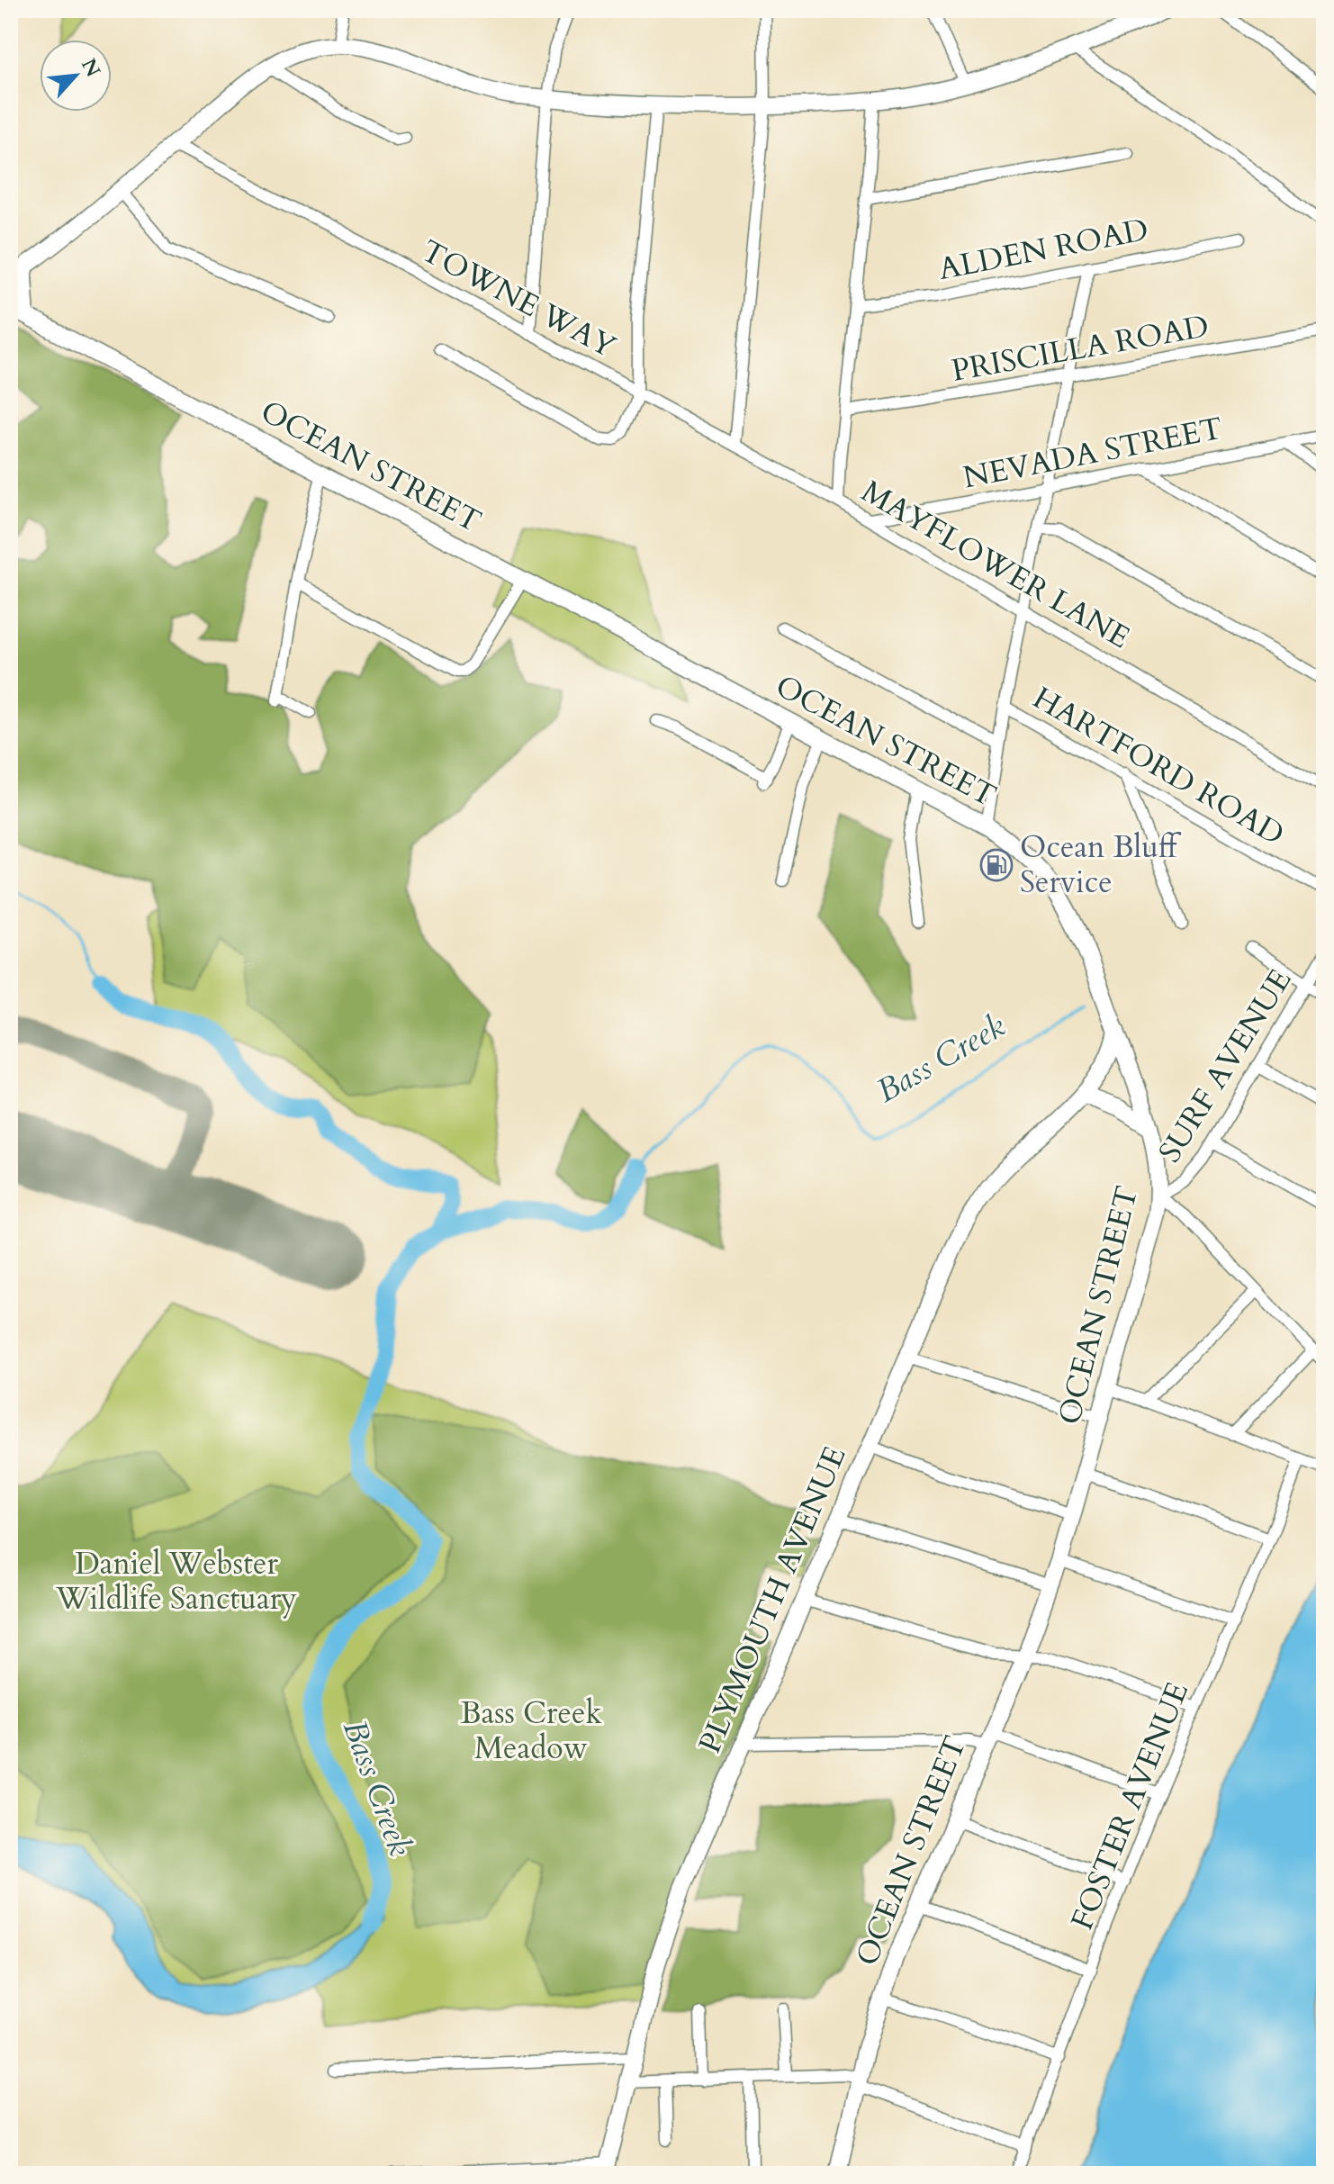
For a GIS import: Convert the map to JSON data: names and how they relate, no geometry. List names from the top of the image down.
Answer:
{
  "streets": {
    "street": [
      "ALDEN ROAD",
      "TOWNE WAY",
      "PRISCILLA ROAD",
      "NEVADA STREET",
      "OCEAN STREET",
      "MAYFLOWER LANE",
      "HARTFORD ROAD",
      "SURF AVENUE",
      "PLYMOUTH AVENUE",
      "FOSTER AVENUE"
    ]
  },
  "crossings": [
    ["ALDEN ROAD", "MAYFLOWER LANE"],
    ["TOWNE WAY", "MAYFLOWER LANE"],
    ["PRISCILLA ROAD", "MAYFLOWER LANE"],
    ["NEVADA STREET", "MAYFLOWER LANE"],
    ["OCEAN STREET", "SURF AVENUE"],
    ["OCEAN STREET", "PLYMOUTH AVENUE"]
  ],
  "water": ["Bass Creek"],
  "parks": ["Daniel Webster Wildlife Sanctuary", "Bass Creek Meadow"],
  "places": {
    "fuel station": ["Ocean Bluff Service"]
  },
  "north": "top right"
}
